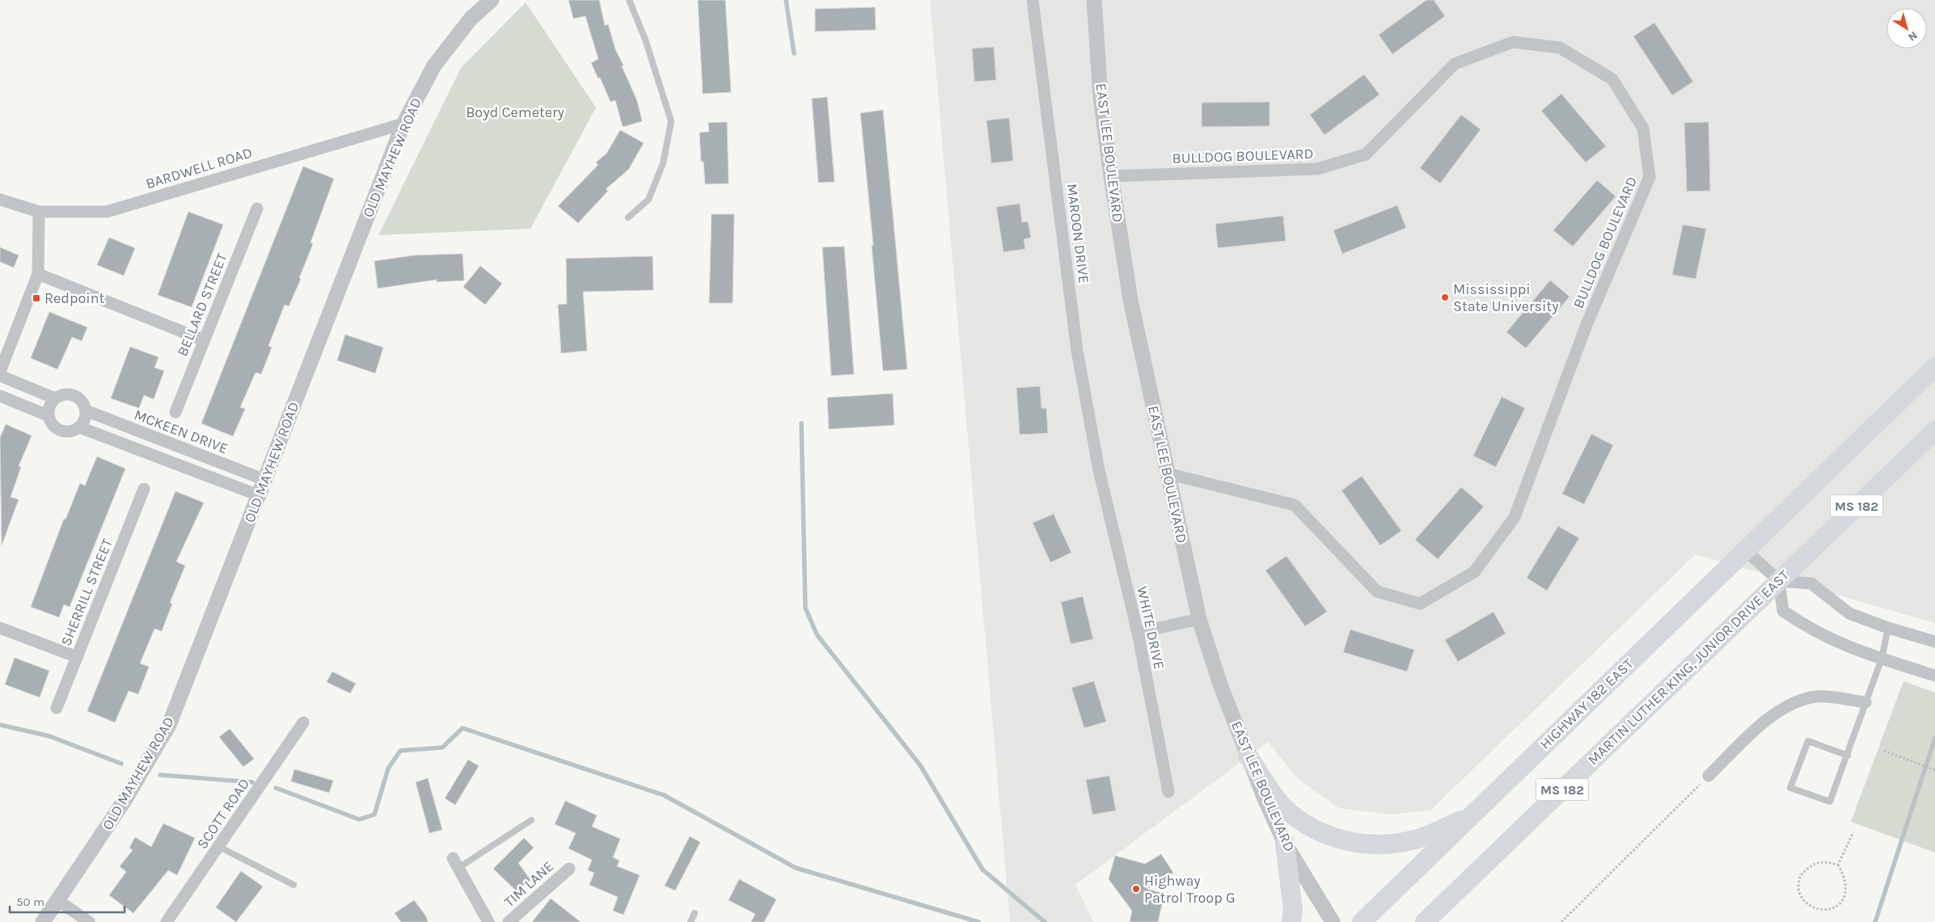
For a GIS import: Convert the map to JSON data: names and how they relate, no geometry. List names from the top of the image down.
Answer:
{
  "streets": {
    "main road": ["MS 182", "MARTIN LUTHER KING, JUNIOR DRIVE EAST", "HIGHWAY 182 EAST"],
    "street": [
      "EAST LEE BOULEVARD",
      "BULLDOG BOULEVARD",
      "OLD MAYHEW ROAD",
      "BARDWELL ROAD",
      "MAROON DRIVE",
      "BELLARD STREET",
      "MCKEEN DRIVE",
      "SHERRILL STREET",
      "WHITE DRIVE",
      "SCOTT ROAD",
      "TIM LANE"
    ]
  },
  "crossings": [
    ["EAST LEE BOULEVARD", "BULLDOG BOULEVARD"],
    ["OLD MAYHEW ROAD", "BARDWELL ROAD"],
    ["OLD MAYHEW ROAD", "MCKEEN DRIVE"],
    ["MAROON DRIVE", "WHITE DRIVE"]
  ],
  "parks": ["Boyd Cemetery"],
  "places": {
    "other": ["Mississippi State University", "Highway Patrol Troop G"],
    "transit": ["Redpoint"]
  },
  "scale_bar": "50 m",
  "north": "bottom right"
}
